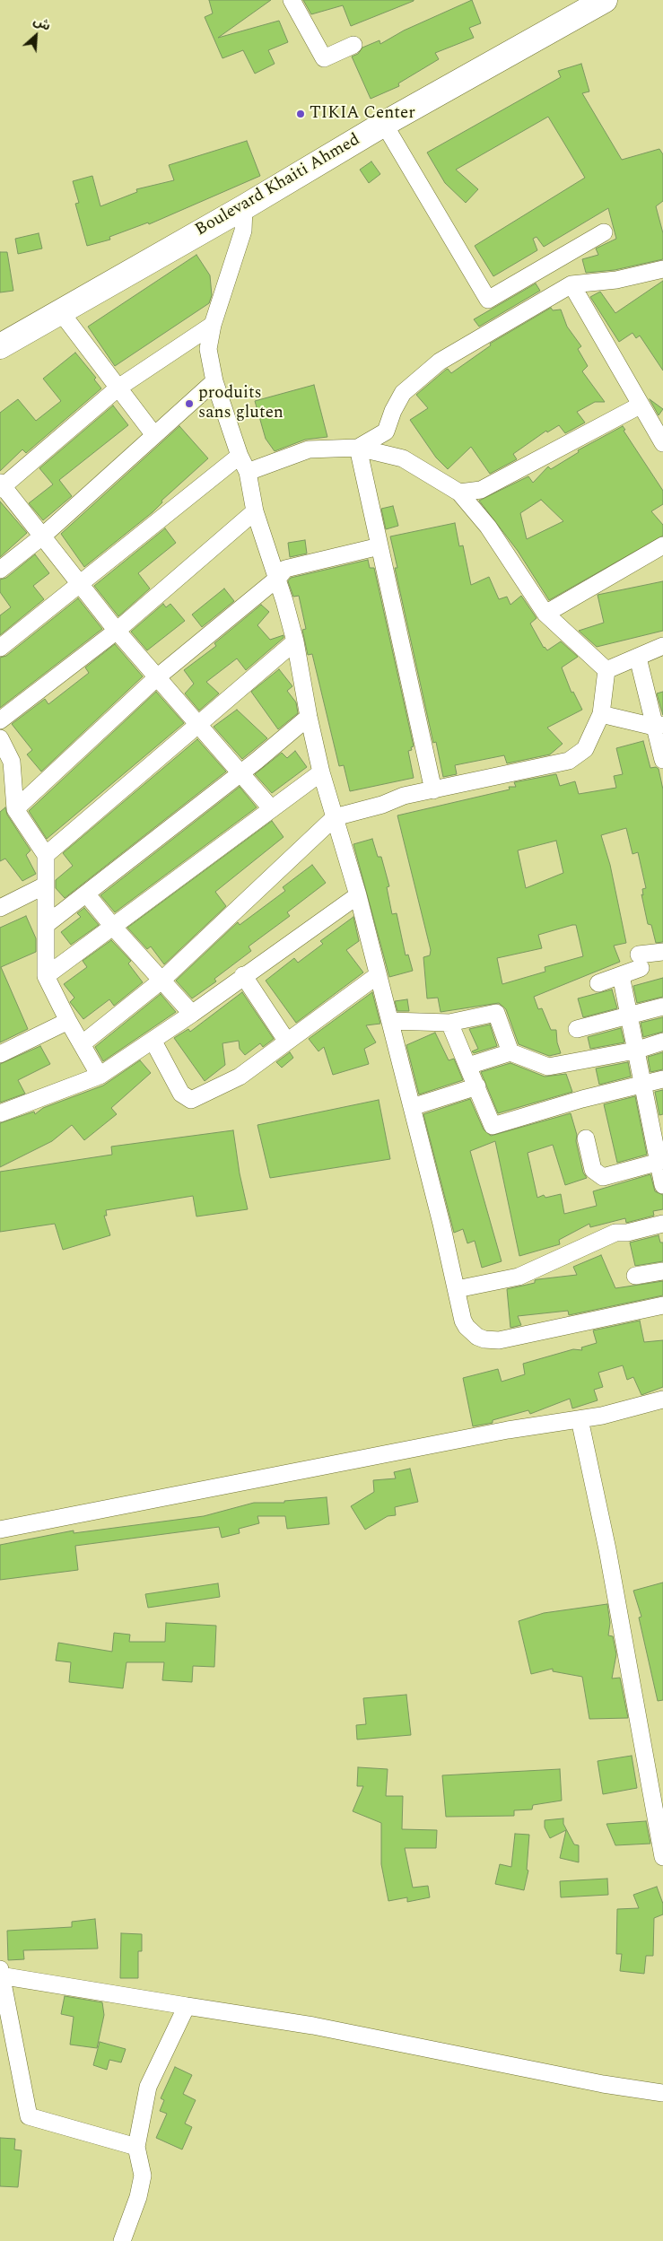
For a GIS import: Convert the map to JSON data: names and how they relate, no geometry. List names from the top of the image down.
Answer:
{
  "streets": {
    "highway": ["Boulevard Khaiti Ahmed"]
  },
  "places": ["TIKIA Center", "produits sans gluten"],
  "north": "top right"
}
